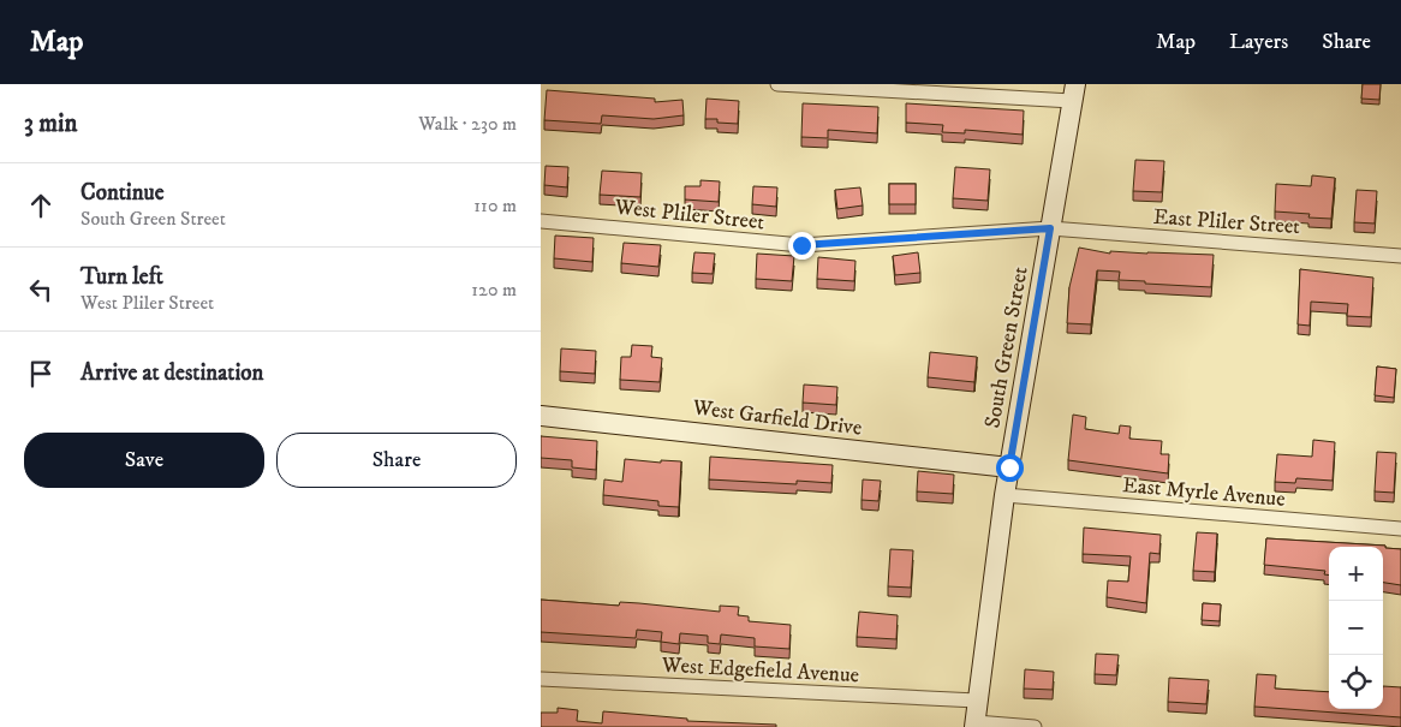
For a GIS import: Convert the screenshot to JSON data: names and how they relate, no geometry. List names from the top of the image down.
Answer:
{
  "streets": {
    "street": [
      "West Pliler Street",
      "East Pliler Street",
      "South Green Street",
      "West Garfield Drive",
      "East Myrle Avenue",
      "West Edgefield Avenue"
    ]
  },
  "crossings": [
    ["West Pliler Street", "East Pliler Street"],
    ["West Pliler Street", "South Green Street"],
    ["East Pliler Street", "South Green Street"],
    ["South Green Street", "West Garfield Drive"],
    ["South Green Street", "East Myrle Avenue"],
    ["South Green Street", "West Edgefield Avenue"]
  ],
  "page": {
    "header": "Map",
    "nav": ["Map", "Layers", "Share"],
    "heading": ["3 min", "Walk · 230 m"],
    "list": [
      ["Continue", "South Green Street", "110 m"],
      ["Turn left", "West Pliler Street", "120 m"],
      "Arrive at destination"
    ],
    "buttons": ["Save", "Share"],
    "map_buttons": ["+", "−"]
  }
}
